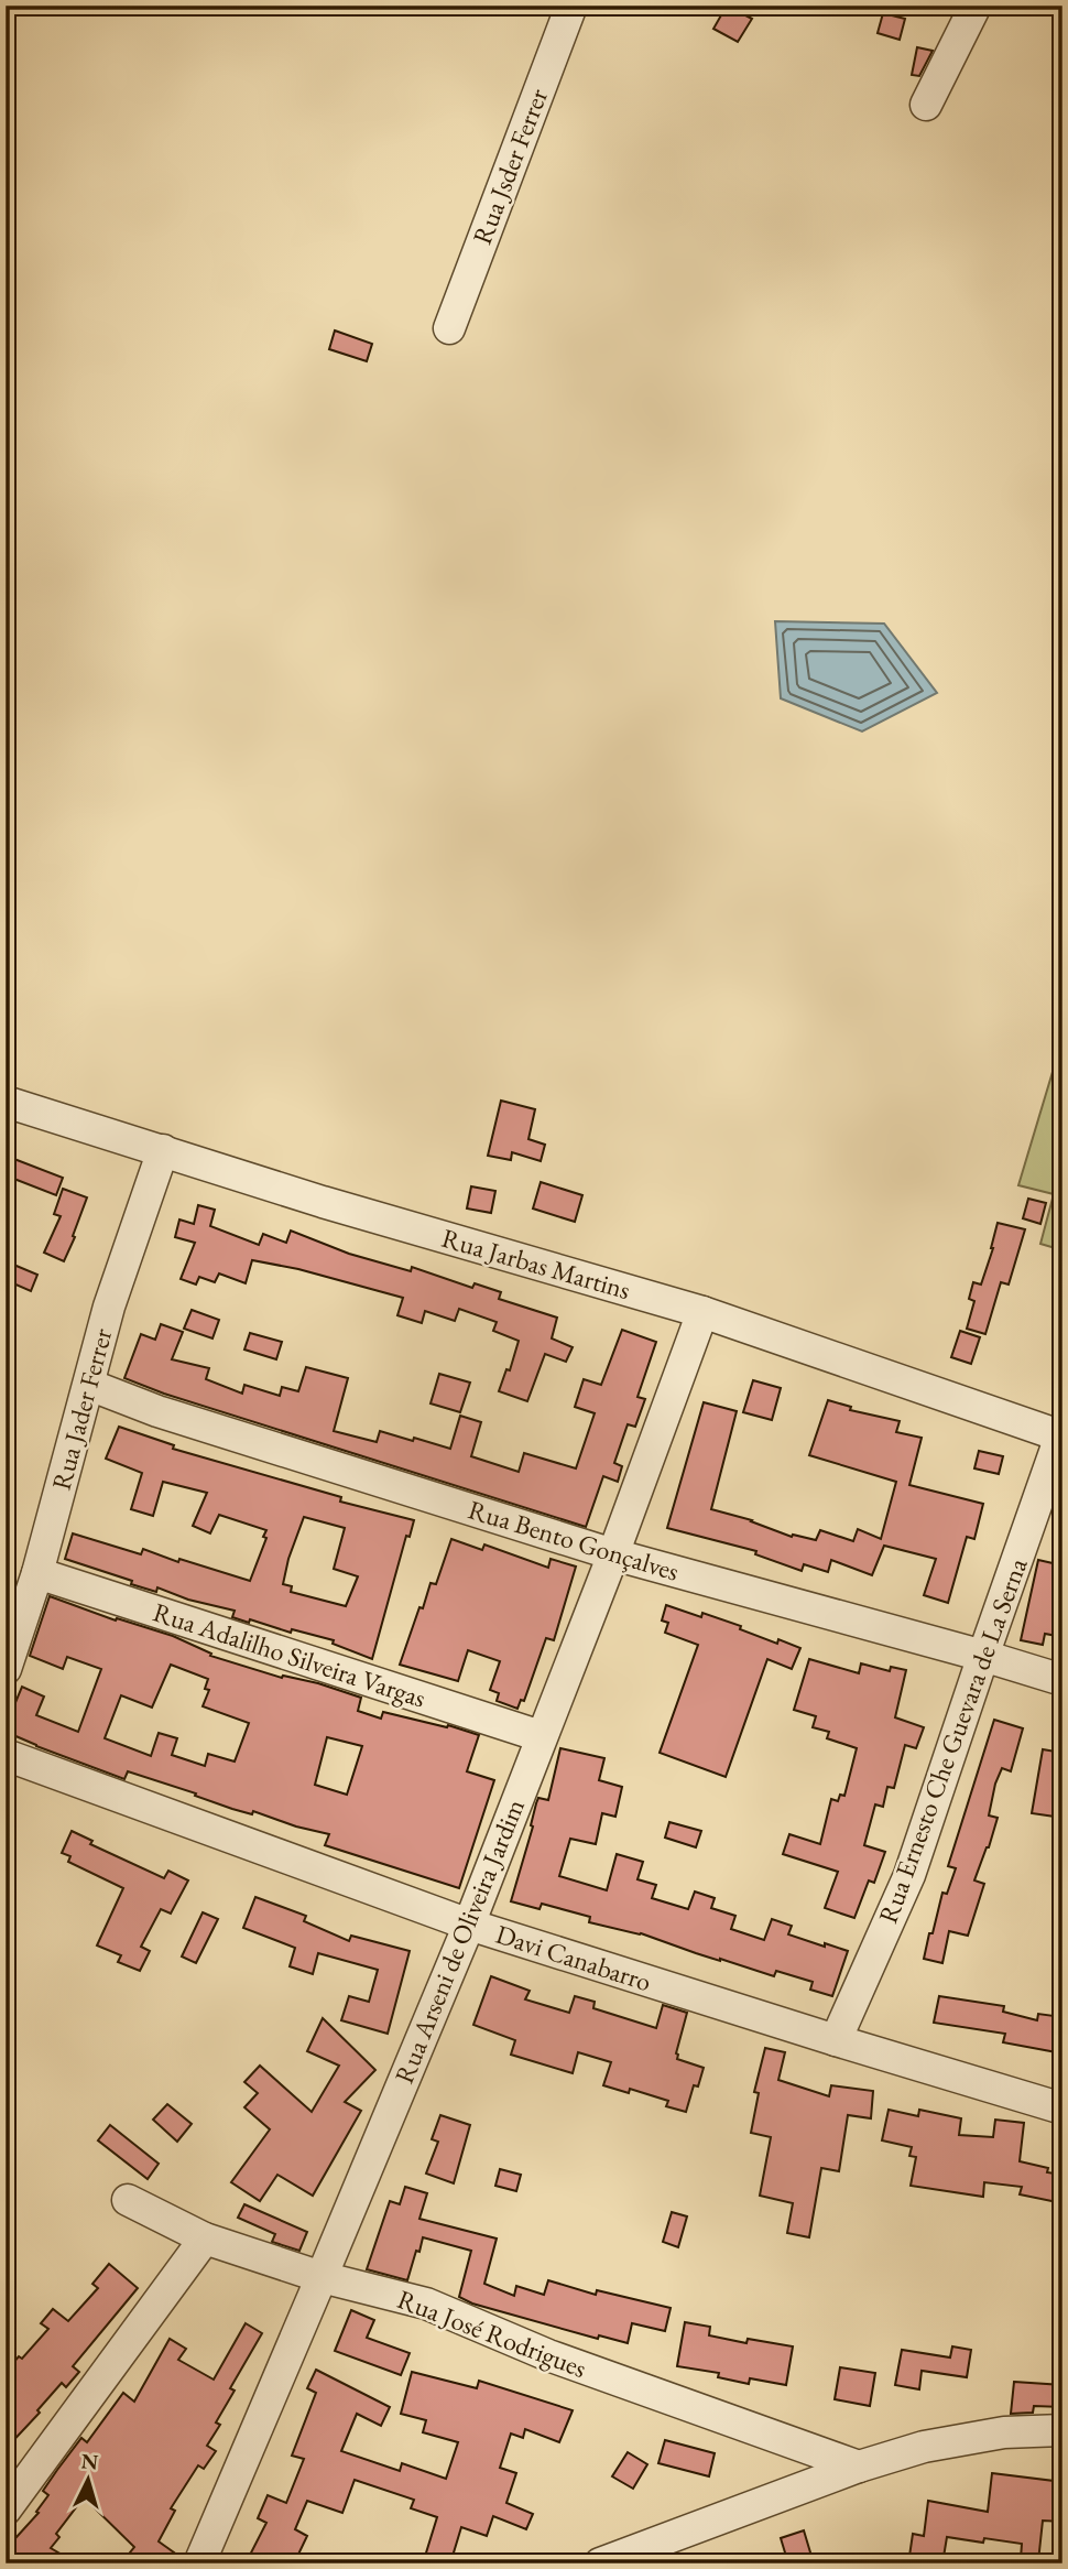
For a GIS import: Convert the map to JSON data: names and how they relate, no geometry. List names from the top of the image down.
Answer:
{
  "streets": {
    "street": [
      "Rua Jsder Ferrer",
      "Rua Jarbas Martins",
      "Rua Jader Ferrer",
      "Rua Bento Gonçalves",
      "Rua Adalilho Silveira Vargas",
      "Rua Ernesto Che Guevara de La Serna",
      "Rua Arseni de Oliveira Jardim",
      "Davi Canabarro",
      "Rua José Rodrigues"
    ]
  },
  "crossings": [
    ["Rua Jarbas Martins", "Rua Jader Ferrer"],
    ["Rua Jarbas Martins", "Rua Ernesto Che Guevara de La Serna"],
    ["Rua Jarbas Martins", "Rua Arseni de Oliveira Jardim"],
    ["Rua Jader Ferrer", "Rua Bento Gonçalves"],
    ["Rua Jader Ferrer", "Rua Adalilho Silveira Vargas"],
    ["Rua Bento Gonçalves", "Rua Ernesto Che Guevara de La Serna"],
    ["Rua Bento Gonçalves", "Rua Arseni de Oliveira Jardim"],
    ["Rua Adalilho Silveira Vargas", "Rua Arseni de Oliveira Jardim"],
    ["Rua Ernesto Che Guevara de La Serna", "Davi Canabarro"],
    ["Rua Arseni de Oliveira Jardim", "Davi Canabarro"],
    ["Rua Arseni de Oliveira Jardim", "Rua José Rodrigues"]
  ],
  "north": "top"
}
